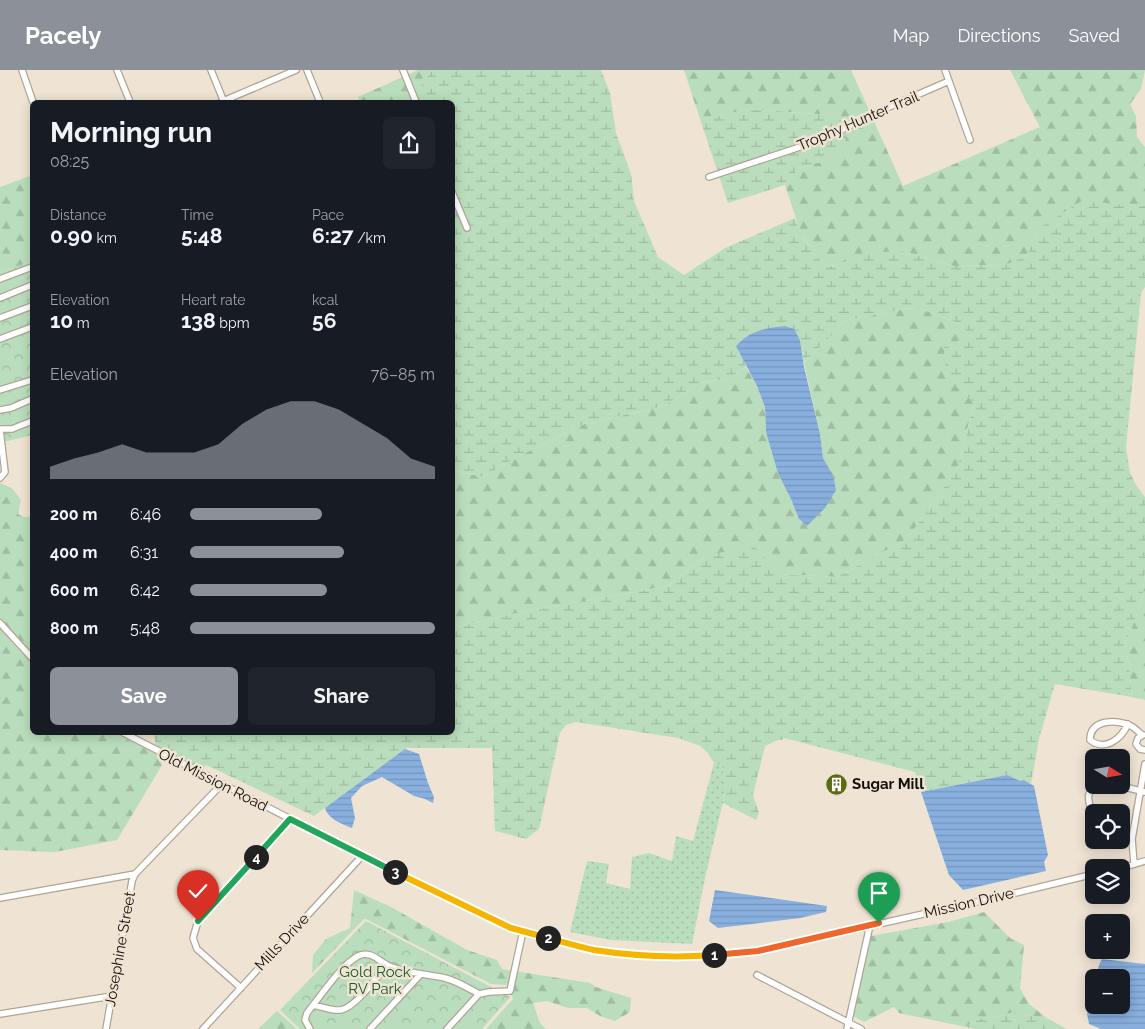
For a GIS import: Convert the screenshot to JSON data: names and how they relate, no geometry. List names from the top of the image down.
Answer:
{
  "streets": {
    "street": [
      "Trophy Hunter Trail",
      "Old Mission Road",
      "Mission Drive",
      "Mills Drive",
      "Josephine Street"
    ]
  },
  "crossings": [
    ["Old Mission Road", "Mission Drive"],
    ["Old Mission Road", "Mills Drive"],
    ["Old Mission Road", "Josephine Street"]
  ],
  "parks": ["Gold Rock RV Park"],
  "places": {
    "building": ["Sugar Mill"]
  },
  "north": "right",
  "page": {
    "header": "Pacely",
    "nav": ["Map", "Directions", "Saved"],
    "heading": ["Morning run", "08:25"],
    "stats": [
      ["Distance", "0.90 km"],
      ["Time", "5:48"],
      ["Pace", "6:27 /km"],
      ["Elevation", "10 m"],
      ["Heart rate", "138 bpm"],
      ["kcal", "56"]
    ],
    "chart": ["Elevation", "76–85 m"],
    "list": [
      {
        "name": "200 m",
        "note": "6:46"
      },
      {
        "name": "400 m",
        "note": "6:31"
      },
      {
        "name": "600 m",
        "note": "6:42"
      },
      {
        "name": "800 m",
        "note": "5:48"
      }
    ],
    "buttons": ["Save", "Share"],
    "map_buttons": ["+", "−"],
    "pins": [
      "4",
      "3",
      "2",
      "1"
    ]
  }
}
